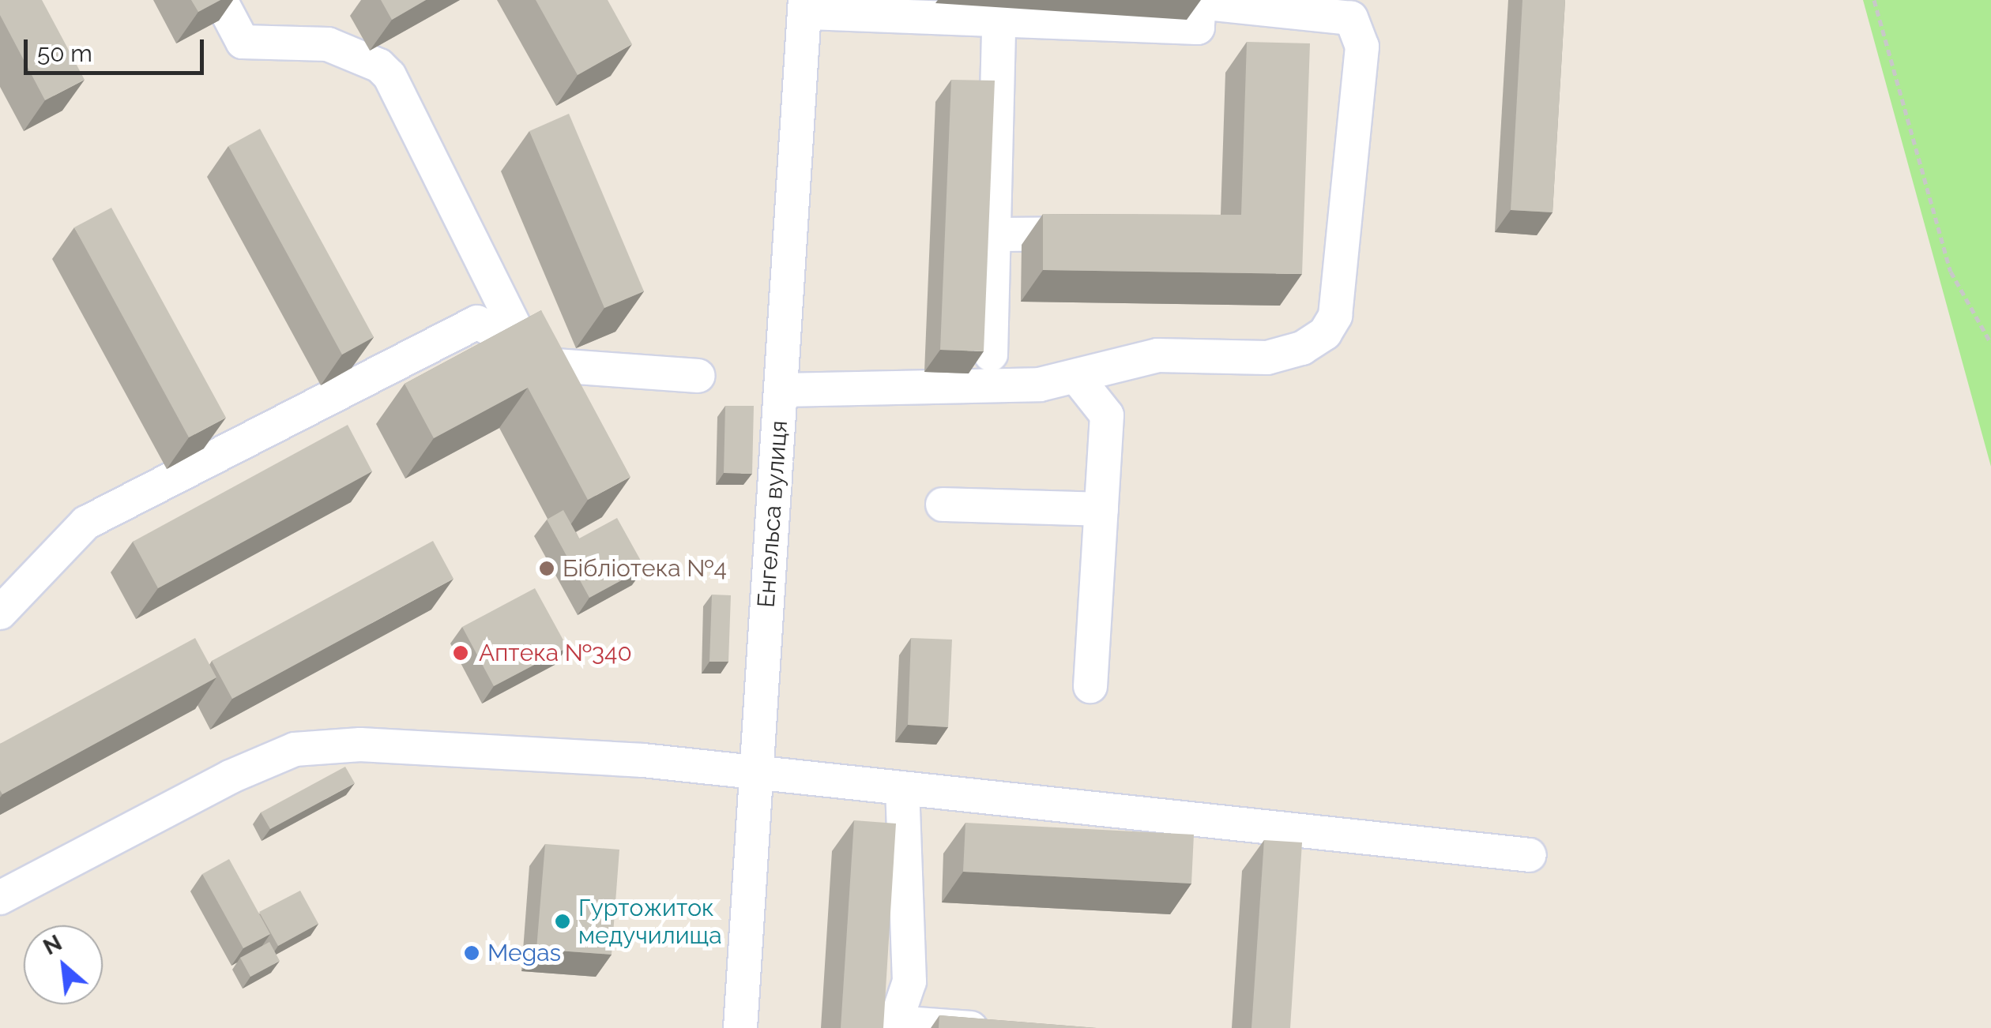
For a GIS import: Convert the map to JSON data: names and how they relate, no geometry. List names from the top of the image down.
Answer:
{
  "streets": {
    "street": ["Енгельса вулиця"]
  },
  "places": [
    "Бібліотека №4",
    "Аптека №340",
    "Гуртожиток медучилища",
    "Megas"
  ],
  "scale_bar": "50 m",
  "north": "top left"
}
